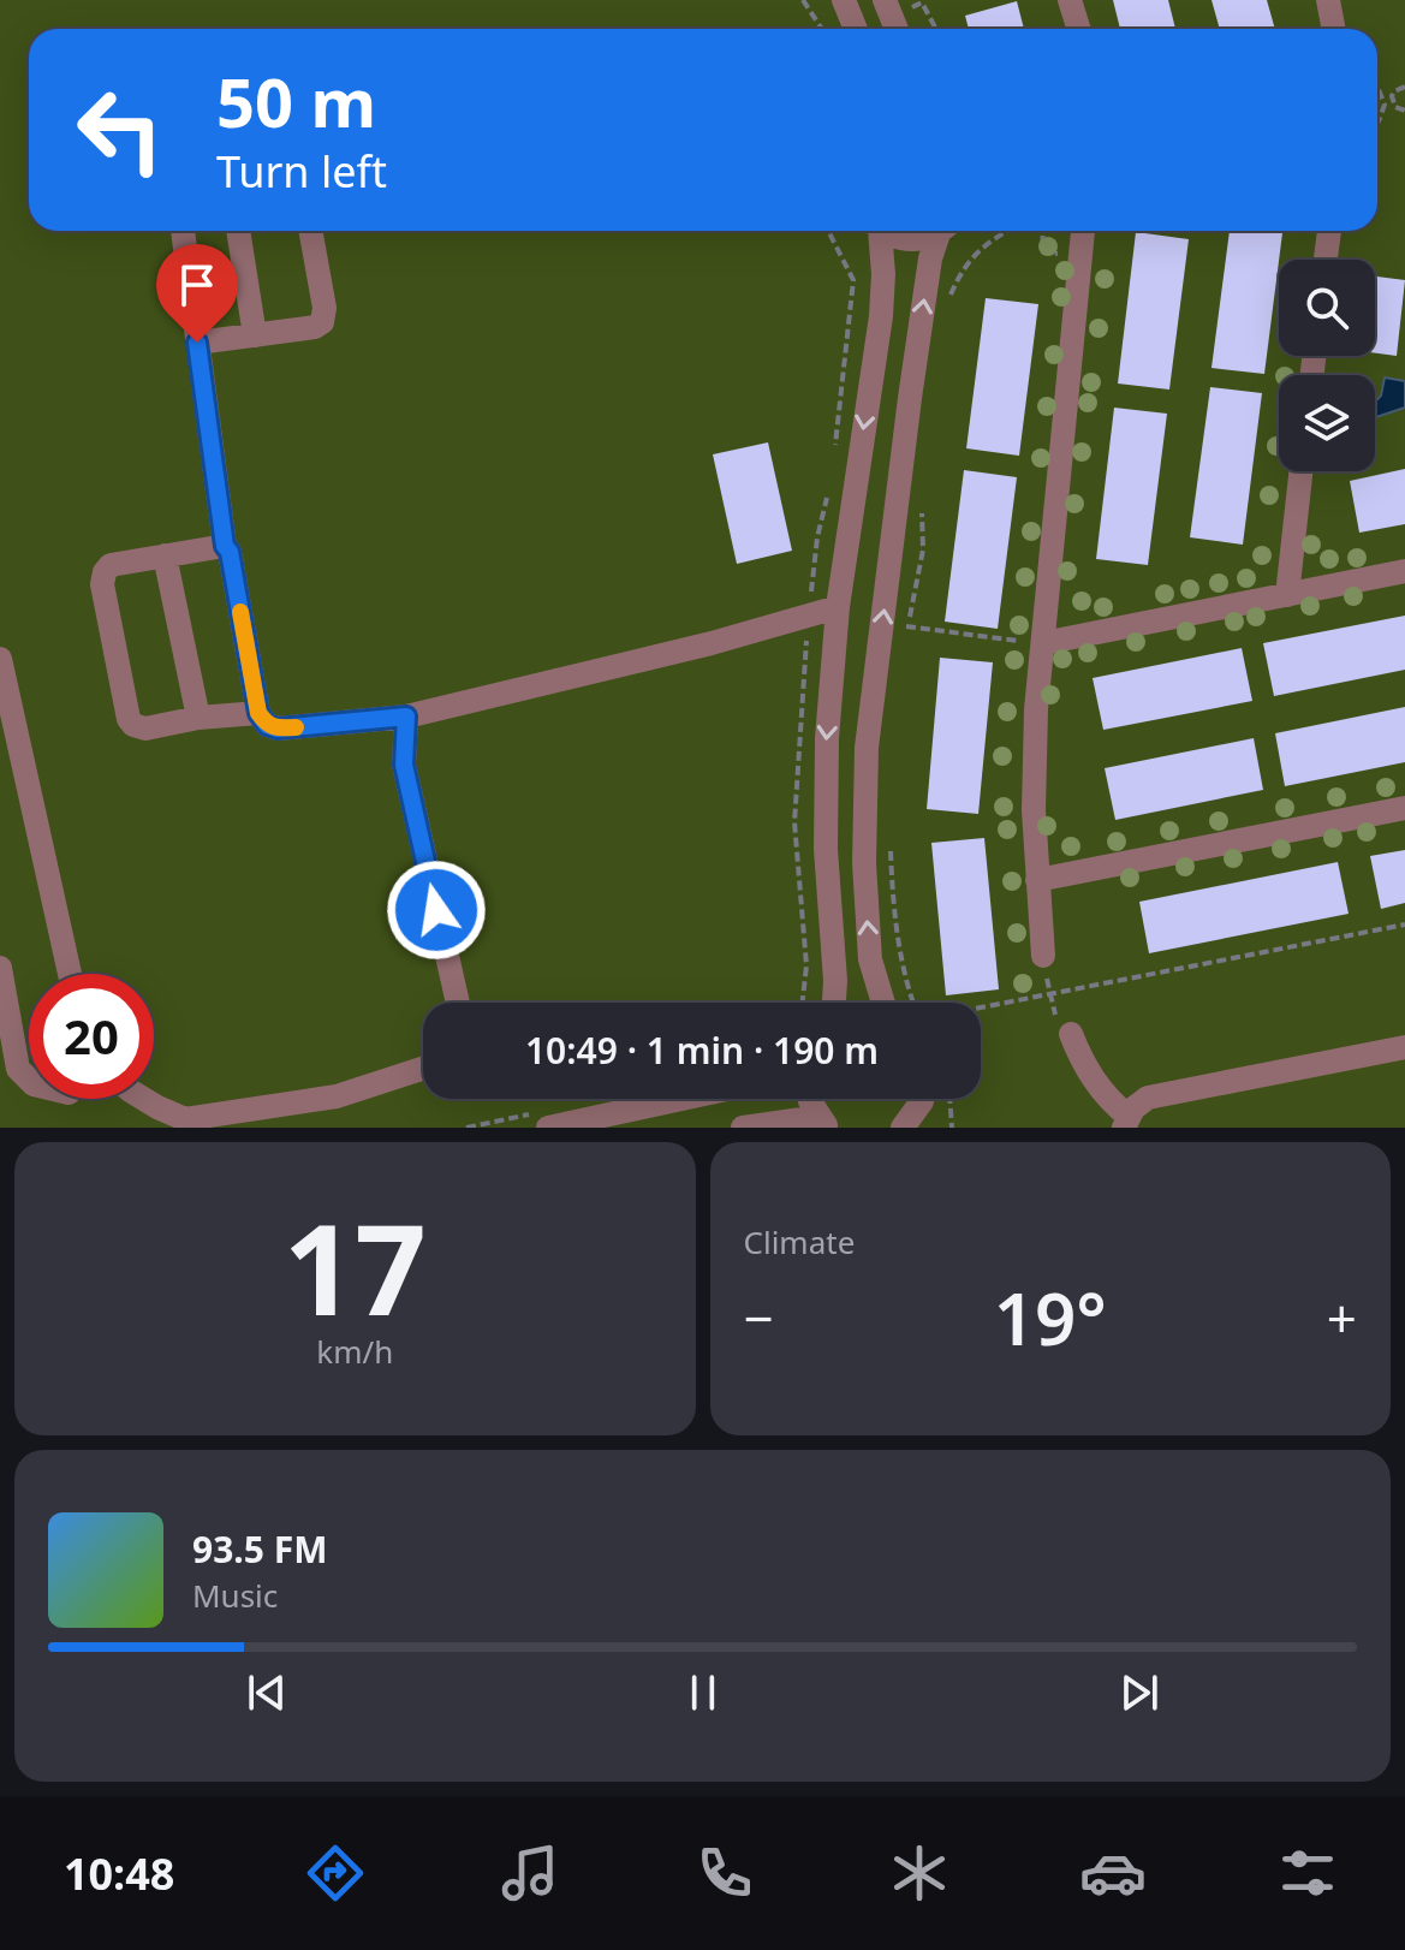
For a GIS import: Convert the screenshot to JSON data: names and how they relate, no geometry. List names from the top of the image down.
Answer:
{
  "page": {
    "turn": ["50 m", "Turn left"],
    "limit": "20",
    "trip": "10:49 · 1 min · 190 m",
    "tile": [
      ["17", "km/h"],
      "Climate"
    ],
    "heat": ["−", "19°", "+"],
    "song": ["93.5 FM", "Music"],
    "tabs": "10:48"
  }
}
